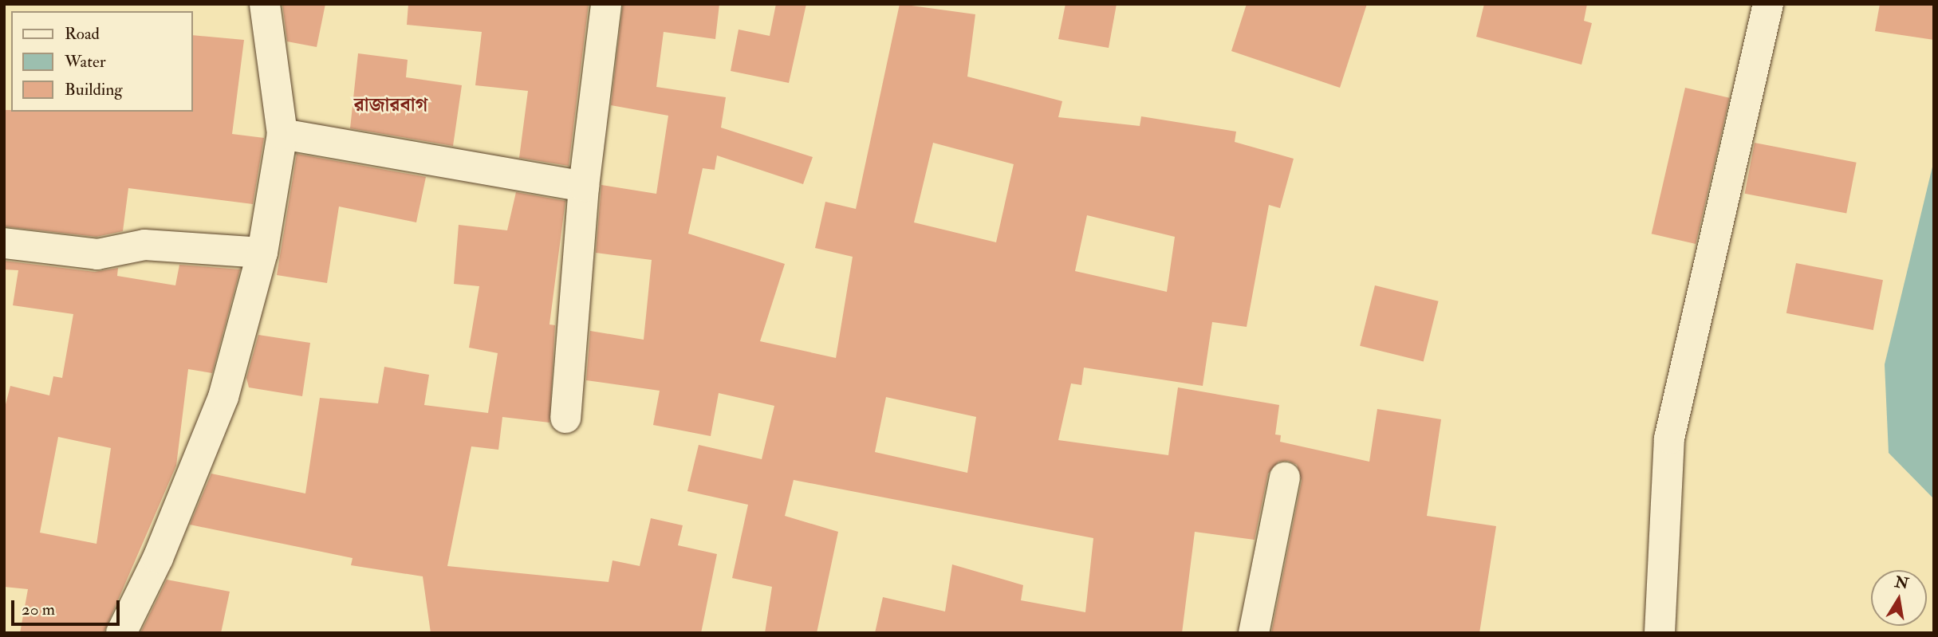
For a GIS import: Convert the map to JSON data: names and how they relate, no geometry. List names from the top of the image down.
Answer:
{
  "districts": ["রাজারবাগ"],
  "legend": ["Road", "Water", "Building"],
  "scale_bar": "20 m",
  "north": "top"
}
